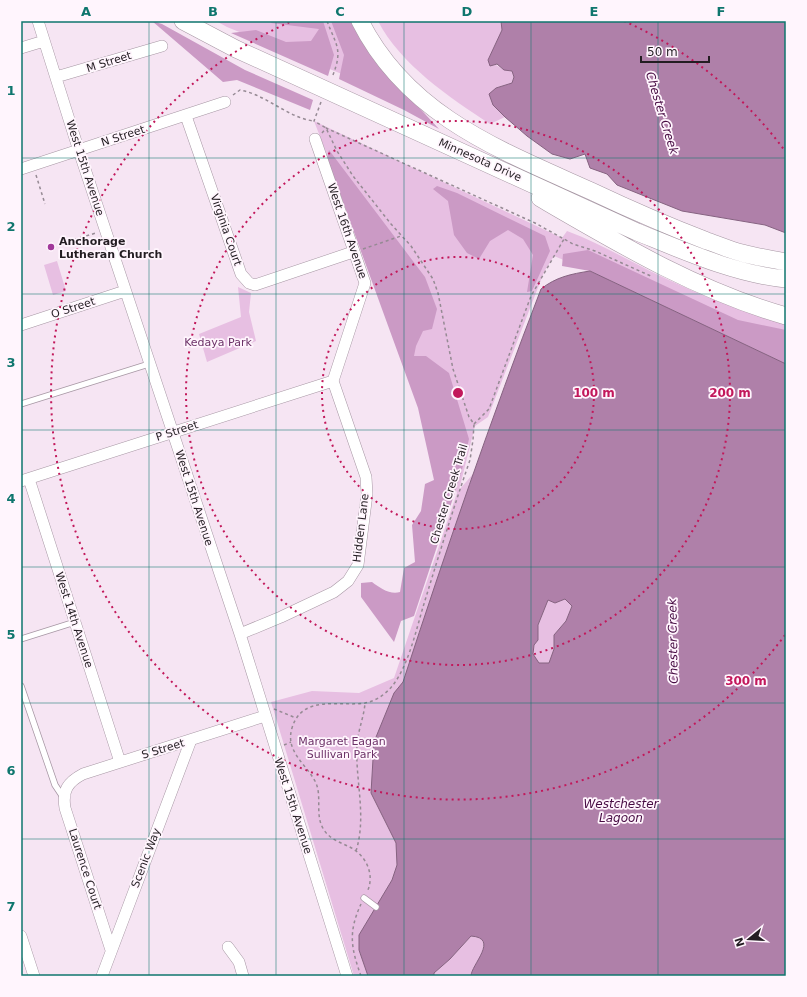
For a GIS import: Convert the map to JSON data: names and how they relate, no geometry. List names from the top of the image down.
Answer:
{
  "streets": {
    "main road": ["Minnesota Drive"],
    "street": [
      "M Street",
      "N Street",
      "West 15th Avenue",
      "Virginia Court",
      "West 16th Avenue",
      "O Street",
      "P Street",
      "Hidden Lane",
      "West 14th Avenue",
      "S Street",
      "Scenic Way",
      "Laurence Court"
    ],
    "path": ["Chester Creek Trail"]
  },
  "crossings": [
    ["M Street", "West 15th Avenue"],
    ["N Street", "West 15th Avenue"],
    ["N Street", "Virginia Court"],
    ["West 15th Avenue", "O Street"],
    ["West 15th Avenue", "P Street"],
    ["West 15th Avenue", "Hidden Lane"],
    ["West 15th Avenue", "S Street"],
    ["Virginia Court", "West 16th Avenue"],
    ["West 16th Avenue", "P Street"],
    ["West 16th Avenue", "Hidden Lane"],
    ["P Street", "Hidden Lane"],
    ["P Street", "West 14th Avenue"],
    ["West 14th Avenue", "S Street"],
    ["S Street", "Scenic Way"],
    ["S Street", "Laurence Court"],
    ["Scenic Way", "Laurence Court"]
  ],
  "water": ["Chester Creek", "Westchester Lagoon"],
  "parks": ["Kedaya Park", "Margaret Eagan Sullivan Park"],
  "places": ["Anchorage Lutheran Church"],
  "scale_bar": "50 m",
  "north": "left",
  "grid": {
    "columns": [
      "A",
      "B",
      "C",
      "D",
      "E",
      "F"
    ],
    "rows": [
      "1",
      "2",
      "3",
      "4",
      "5",
      "6",
      "7"
    ]
  },
  "rings": ["100 m", "200 m", "300 m"]
}
